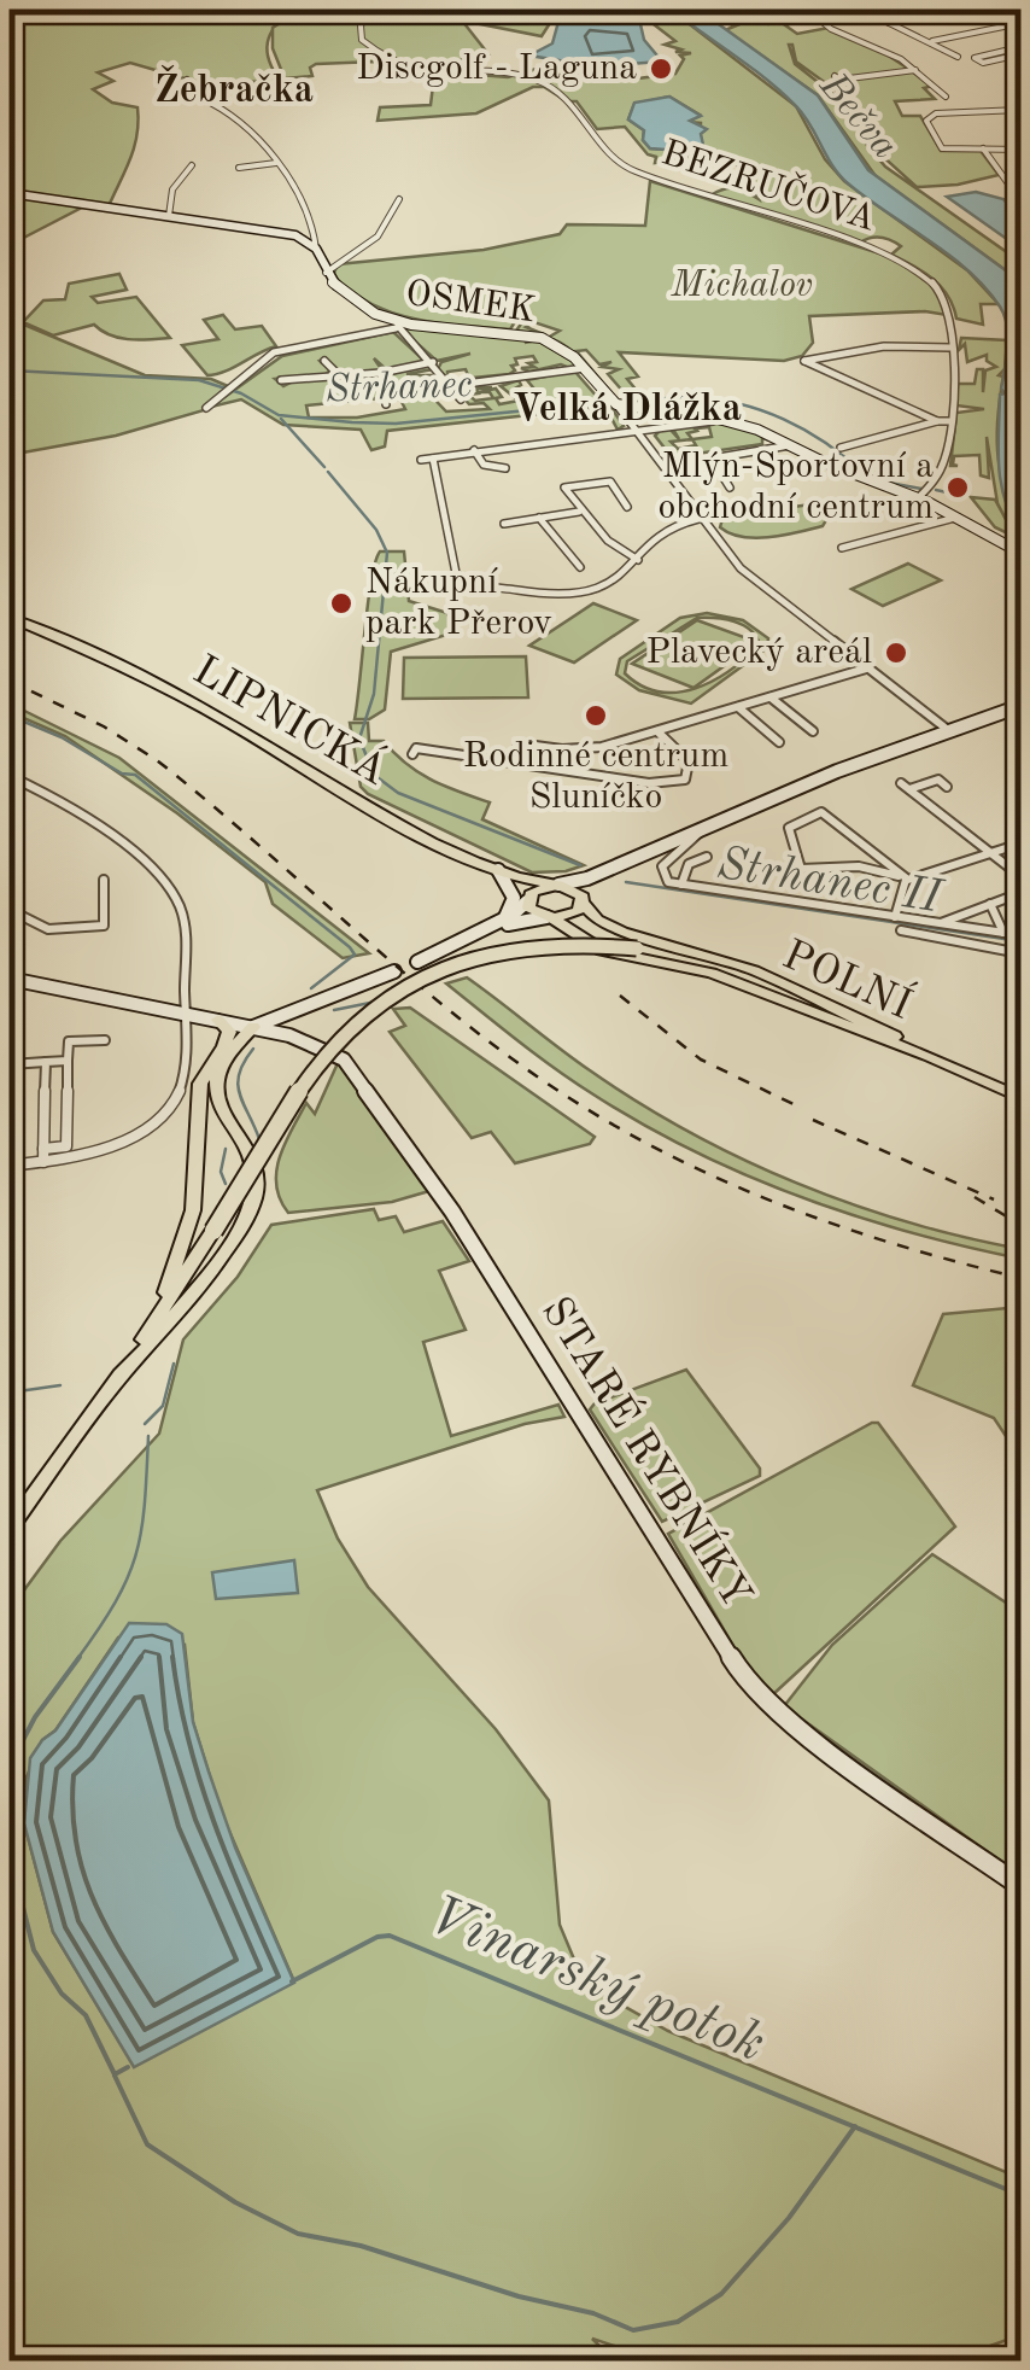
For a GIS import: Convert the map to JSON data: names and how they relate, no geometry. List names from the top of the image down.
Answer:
{
  "streets": {
    "main road": ["LIPNICKÁ", "POLNÍ"],
    "street": ["BEZRUČOVA", "OSMEK", "STARÉ RYBNÍKY"]
  },
  "crossings": [
    ["LIPNICKÁ", "POLNÍ"]
  ],
  "districts": ["Žebračka", "Velká Dlážka"],
  "water": [
    "Bečva",
    "Strhanec",
    "Strhanec II",
    "Vinarský potok"
  ],
  "parks": ["Michalov"],
  "places": [
    "Discgolf - Laguna",
    "Mlýn-Sportovní a obchodní centrum",
    "Nákupní park Přerov",
    "Plavecký areál",
    "Rodinné centrum Sluníčko"
  ]
}
